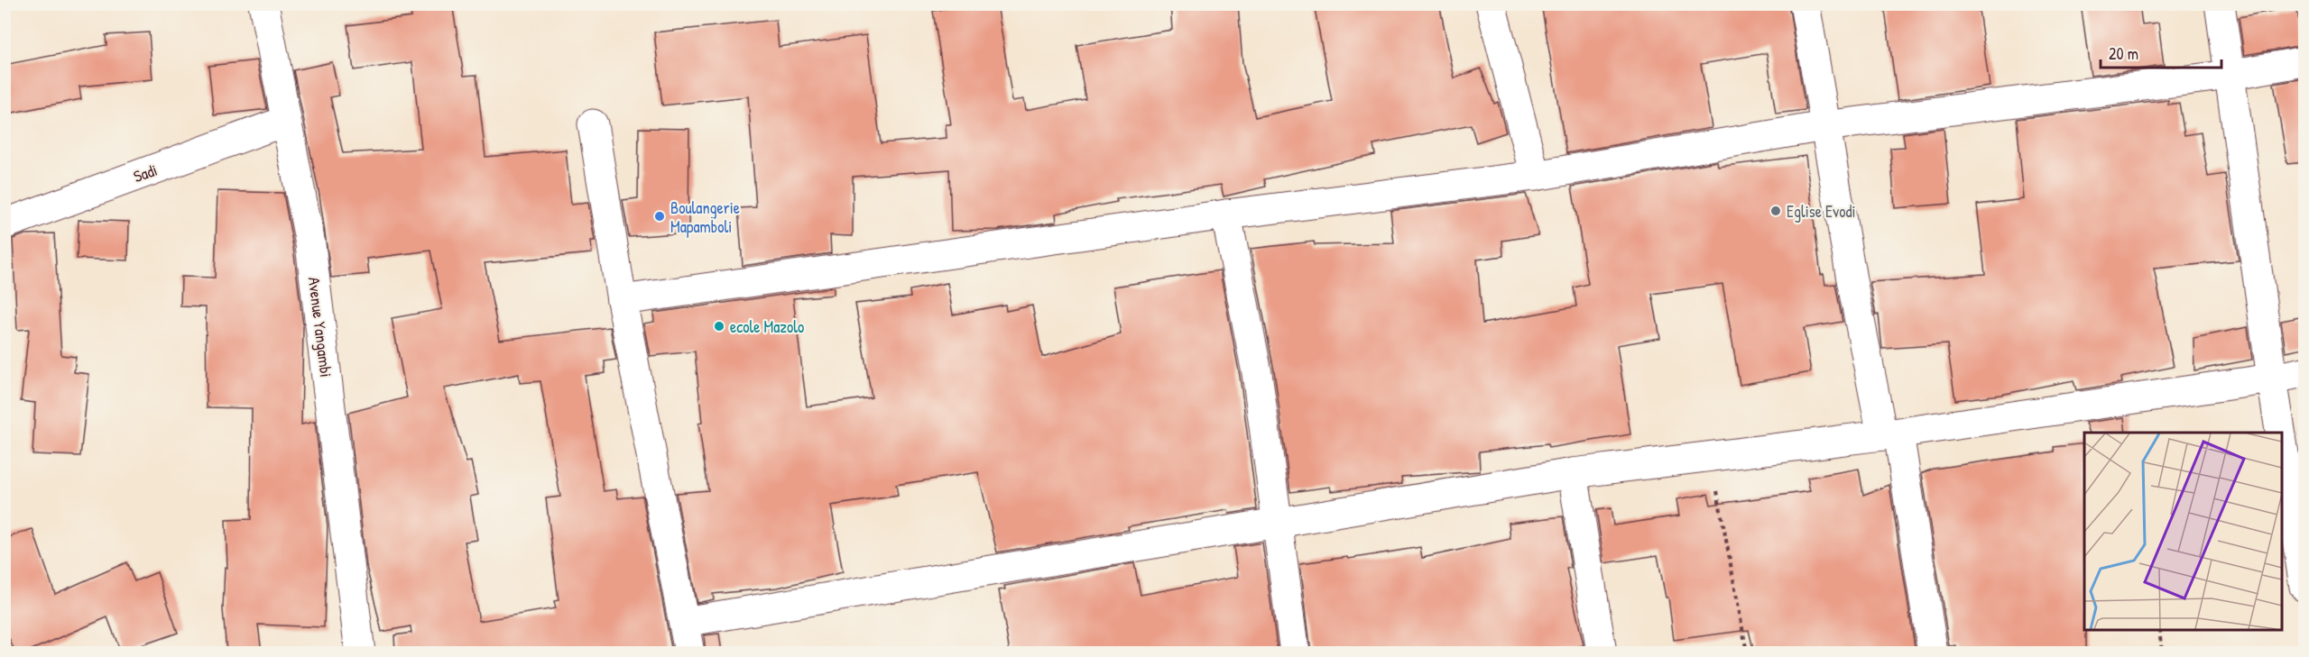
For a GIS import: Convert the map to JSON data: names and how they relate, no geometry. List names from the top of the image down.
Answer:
{
  "streets": {
    "street": ["Sadi", "Avenue Yangambi"]
  },
  "crossings": [
    ["Sadi", "Avenue Yangambi"]
  ],
  "places": ["Eglise Evodi", "Boulangerie Mapamboli", "ecole Mazolo"],
  "scale_bar": "20 m"
}
